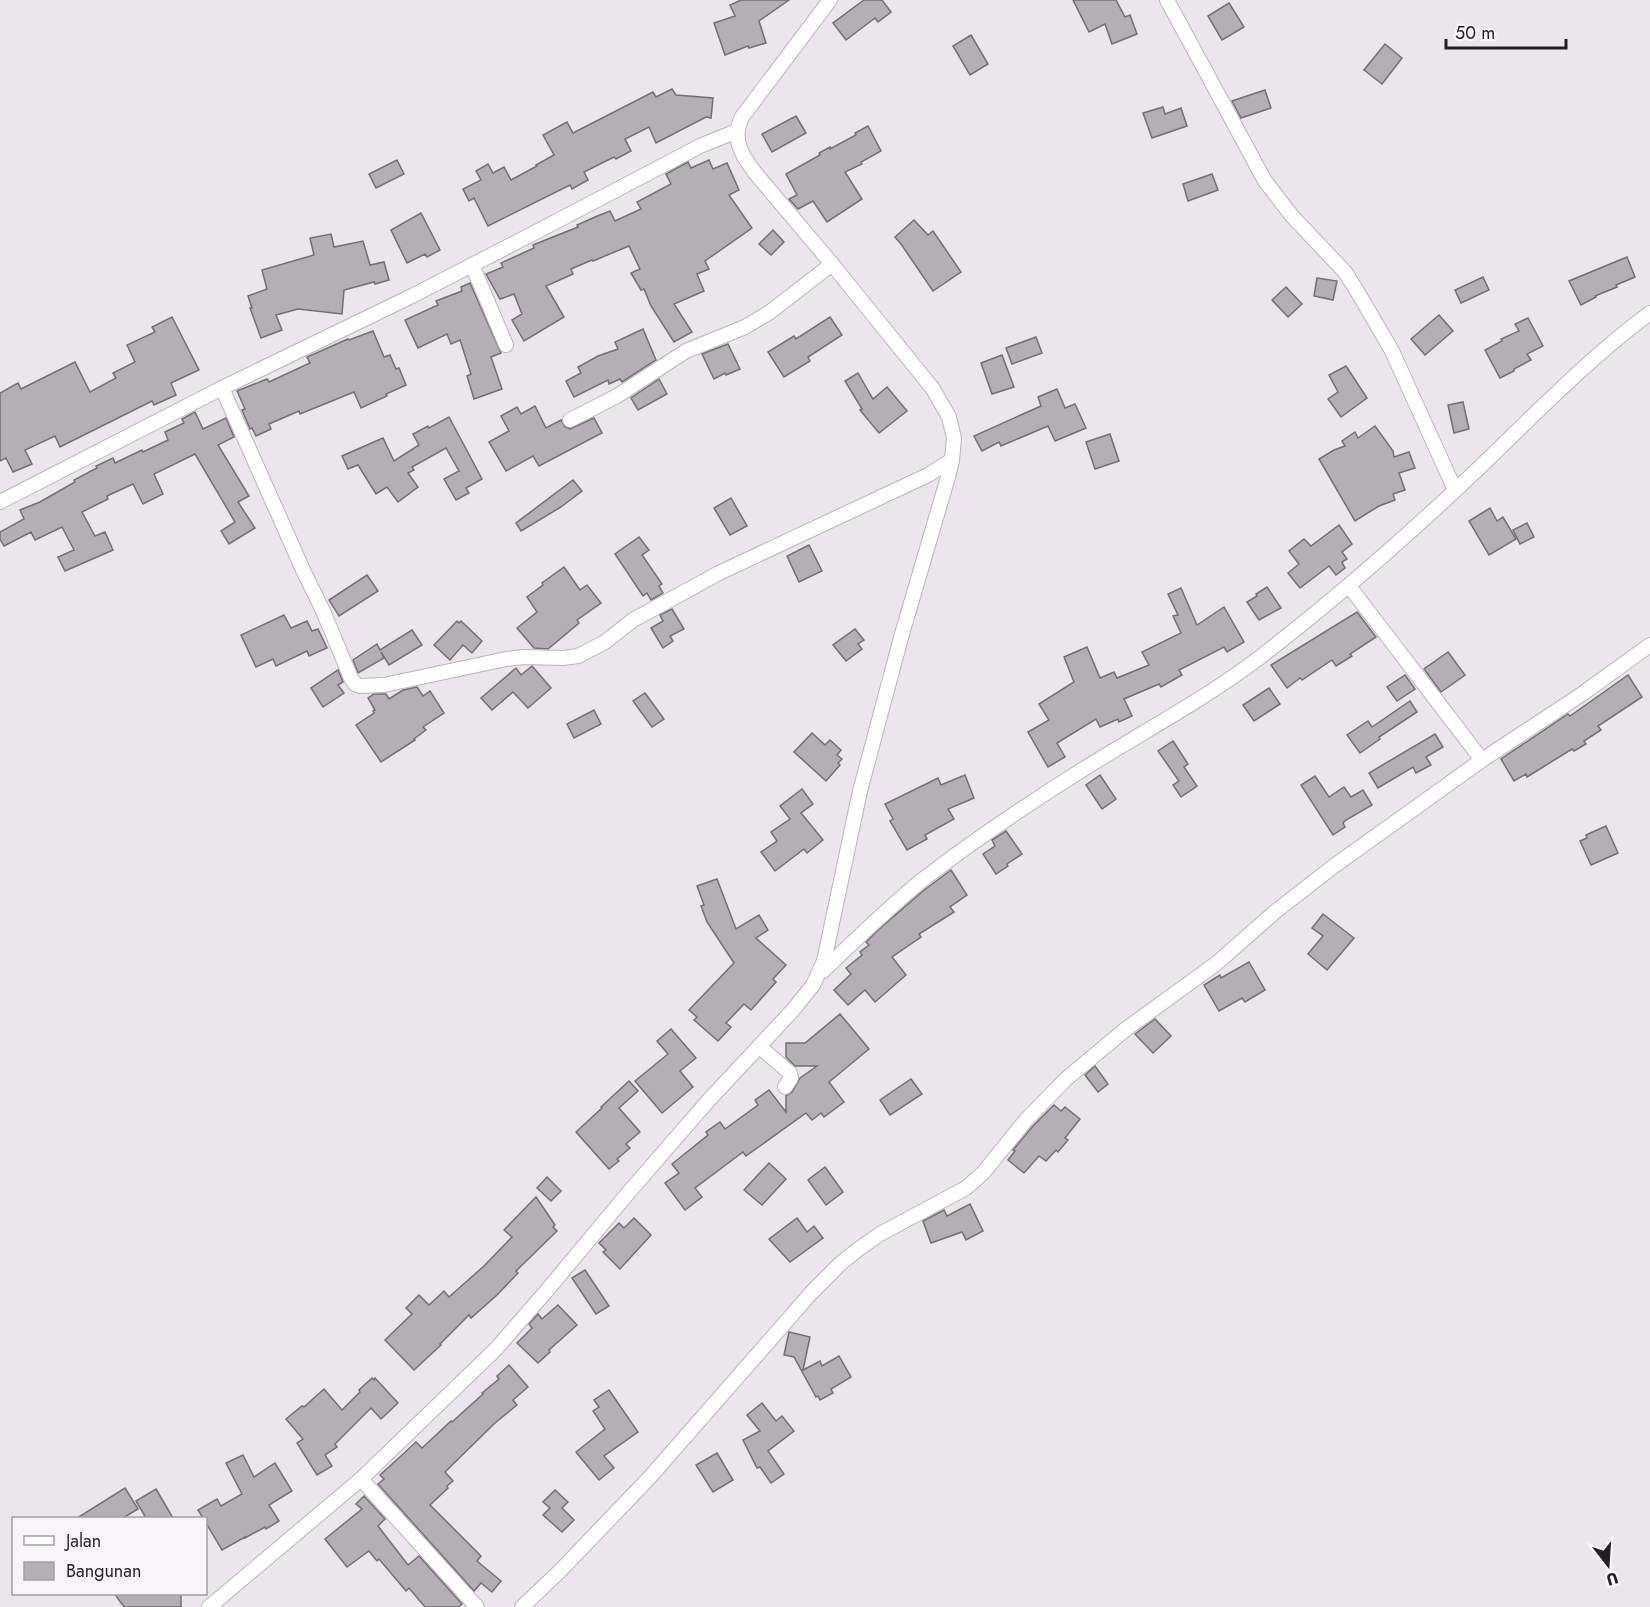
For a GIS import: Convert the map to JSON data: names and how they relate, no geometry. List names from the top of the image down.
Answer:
{
  "legend": ["Jalan", "Bangunan"],
  "scale_bar": "50 m",
  "north": "bottom"
}
